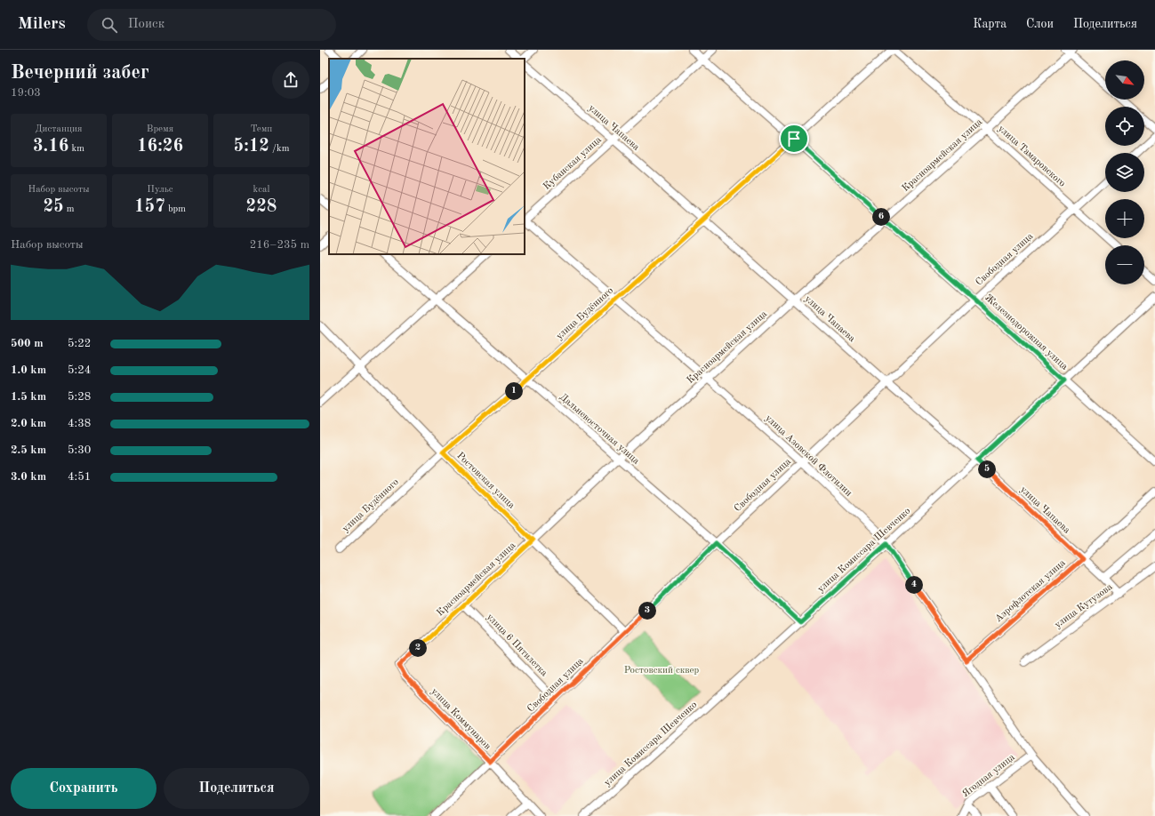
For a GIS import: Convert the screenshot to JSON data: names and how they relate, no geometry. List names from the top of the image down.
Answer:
{
  "streets": {
    "street": [
      "улица Чапаева",
      "Красноармейская улица",
      "улица Тамаровского",
      "Кубанская улица",
      "Свободная улица",
      "улица Будённого",
      "Железнодорожная улица",
      "Дальневосточная улица",
      "улица Азовской Флотилии",
      "Ростовская улица",
      "улица Комиссара Шевченко",
      "Аэрофлотская улица",
      "улица Кутузова",
      "улица 6 Пятилетка",
      "улица Коммунаров",
      "Ягодная улица"
    ]
  },
  "crossings": [
    ["улица Чапаева", "Красноармейская улица"],
    ["улица Чапаева", "Кубанская улица"],
    ["улица Чапаева", "Свободная улица"],
    ["улица Чапаева", "улица Будённого"],
    ["улица Чапаева", "улица Комиссара Шевченко"],
    ["улица Чапаева", "Аэрофлотская улица"],
    ["улица Чапаева", "улица Кутузова"],
    ["Красноармейская улица", "улица Тамаровского"],
    ["Красноармейская улица", "Железнодорожная улица"],
    ["Красноармейская улица", "Дальневосточная улица"],
    ["Красноармейская улица", "улица Азовской Флотилии"],
    ["Красноармейская улица", "Ростовская улица"],
    ["Красноармейская улица", "улица 6 Пятилетка"],
    ["Красноармейская улица", "улица Коммунаров"],
    ["улица Тамаровского", "Свободная улица"],
    ["улица Тамаровского", "улица Будённого"],
    ["Кубанская улица", "Железнодорожная улица"],
    ["Свободная улица", "Железнодорожная улица"],
    ["Свободная улица", "Дальневосточная улица"],
    ["Свободная улица", "улица Азовской Флотилии"],
    ["Свободная улица", "Ростовская улица"],
    ["Свободная улица", "улица 6 Пятилетка"],
    ["Свободная улица", "улица Коммунаров"],
    ["улица Будённого", "Железнодорожная улица"],
    ["улица Будённого", "Дальневосточная улица"],
    ["улица Будённого", "улица Азовской Флотилии"],
    ["улица Будённого", "Ростовская улица"],
    ["Железнодорожная улица", "улица Комиссара Шевченко"],
    ["Дальневосточная улица", "улица Комиссара Шевченко"],
    ["улица Азовской Флотилии", "улица Комиссара Шевченко"],
    ["улица Азовской Флотилии", "Аэрофлотская улица"],
    ["улица Азовской Флотилии", "Ягодная улица"]
  ],
  "parks": ["Ростовский сквер"],
  "north": "bottom right",
  "page": {
    "header": "Milers",
    "search": "Поиск",
    "nav": ["Карта", "Слои", "Поделиться"],
    "heading": ["Вечерний забег", "19:03"],
    "map_buttons": ["+", "−"],
    "stats": [
      ["Дистанция", "3.16 km"],
      ["Время", "16:26"],
      ["Темп", "5:12 /km"],
      ["Набор высоты", "25 m"],
      ["Пульс", "157 bpm"],
      ["kcal", "228"]
    ],
    "pins": [
      "6",
      "1",
      "5",
      "4",
      "3",
      "2"
    ],
    "chart": ["Набор высоты", "216–235 m"],
    "list": [
      {
        "name": "500 m",
        "note": "5:22"
      },
      {
        "name": "1.0 km",
        "note": "5:24"
      },
      {
        "name": "1.5 km",
        "note": "5:28"
      },
      {
        "name": "2.0 km",
        "note": "4:38"
      },
      {
        "name": "2.5 km",
        "note": "5:30"
      },
      {
        "name": "3.0 km",
        "note": "4:51"
      }
    ],
    "buttons": ["Сохранить", "Поделиться"]
  }
}
